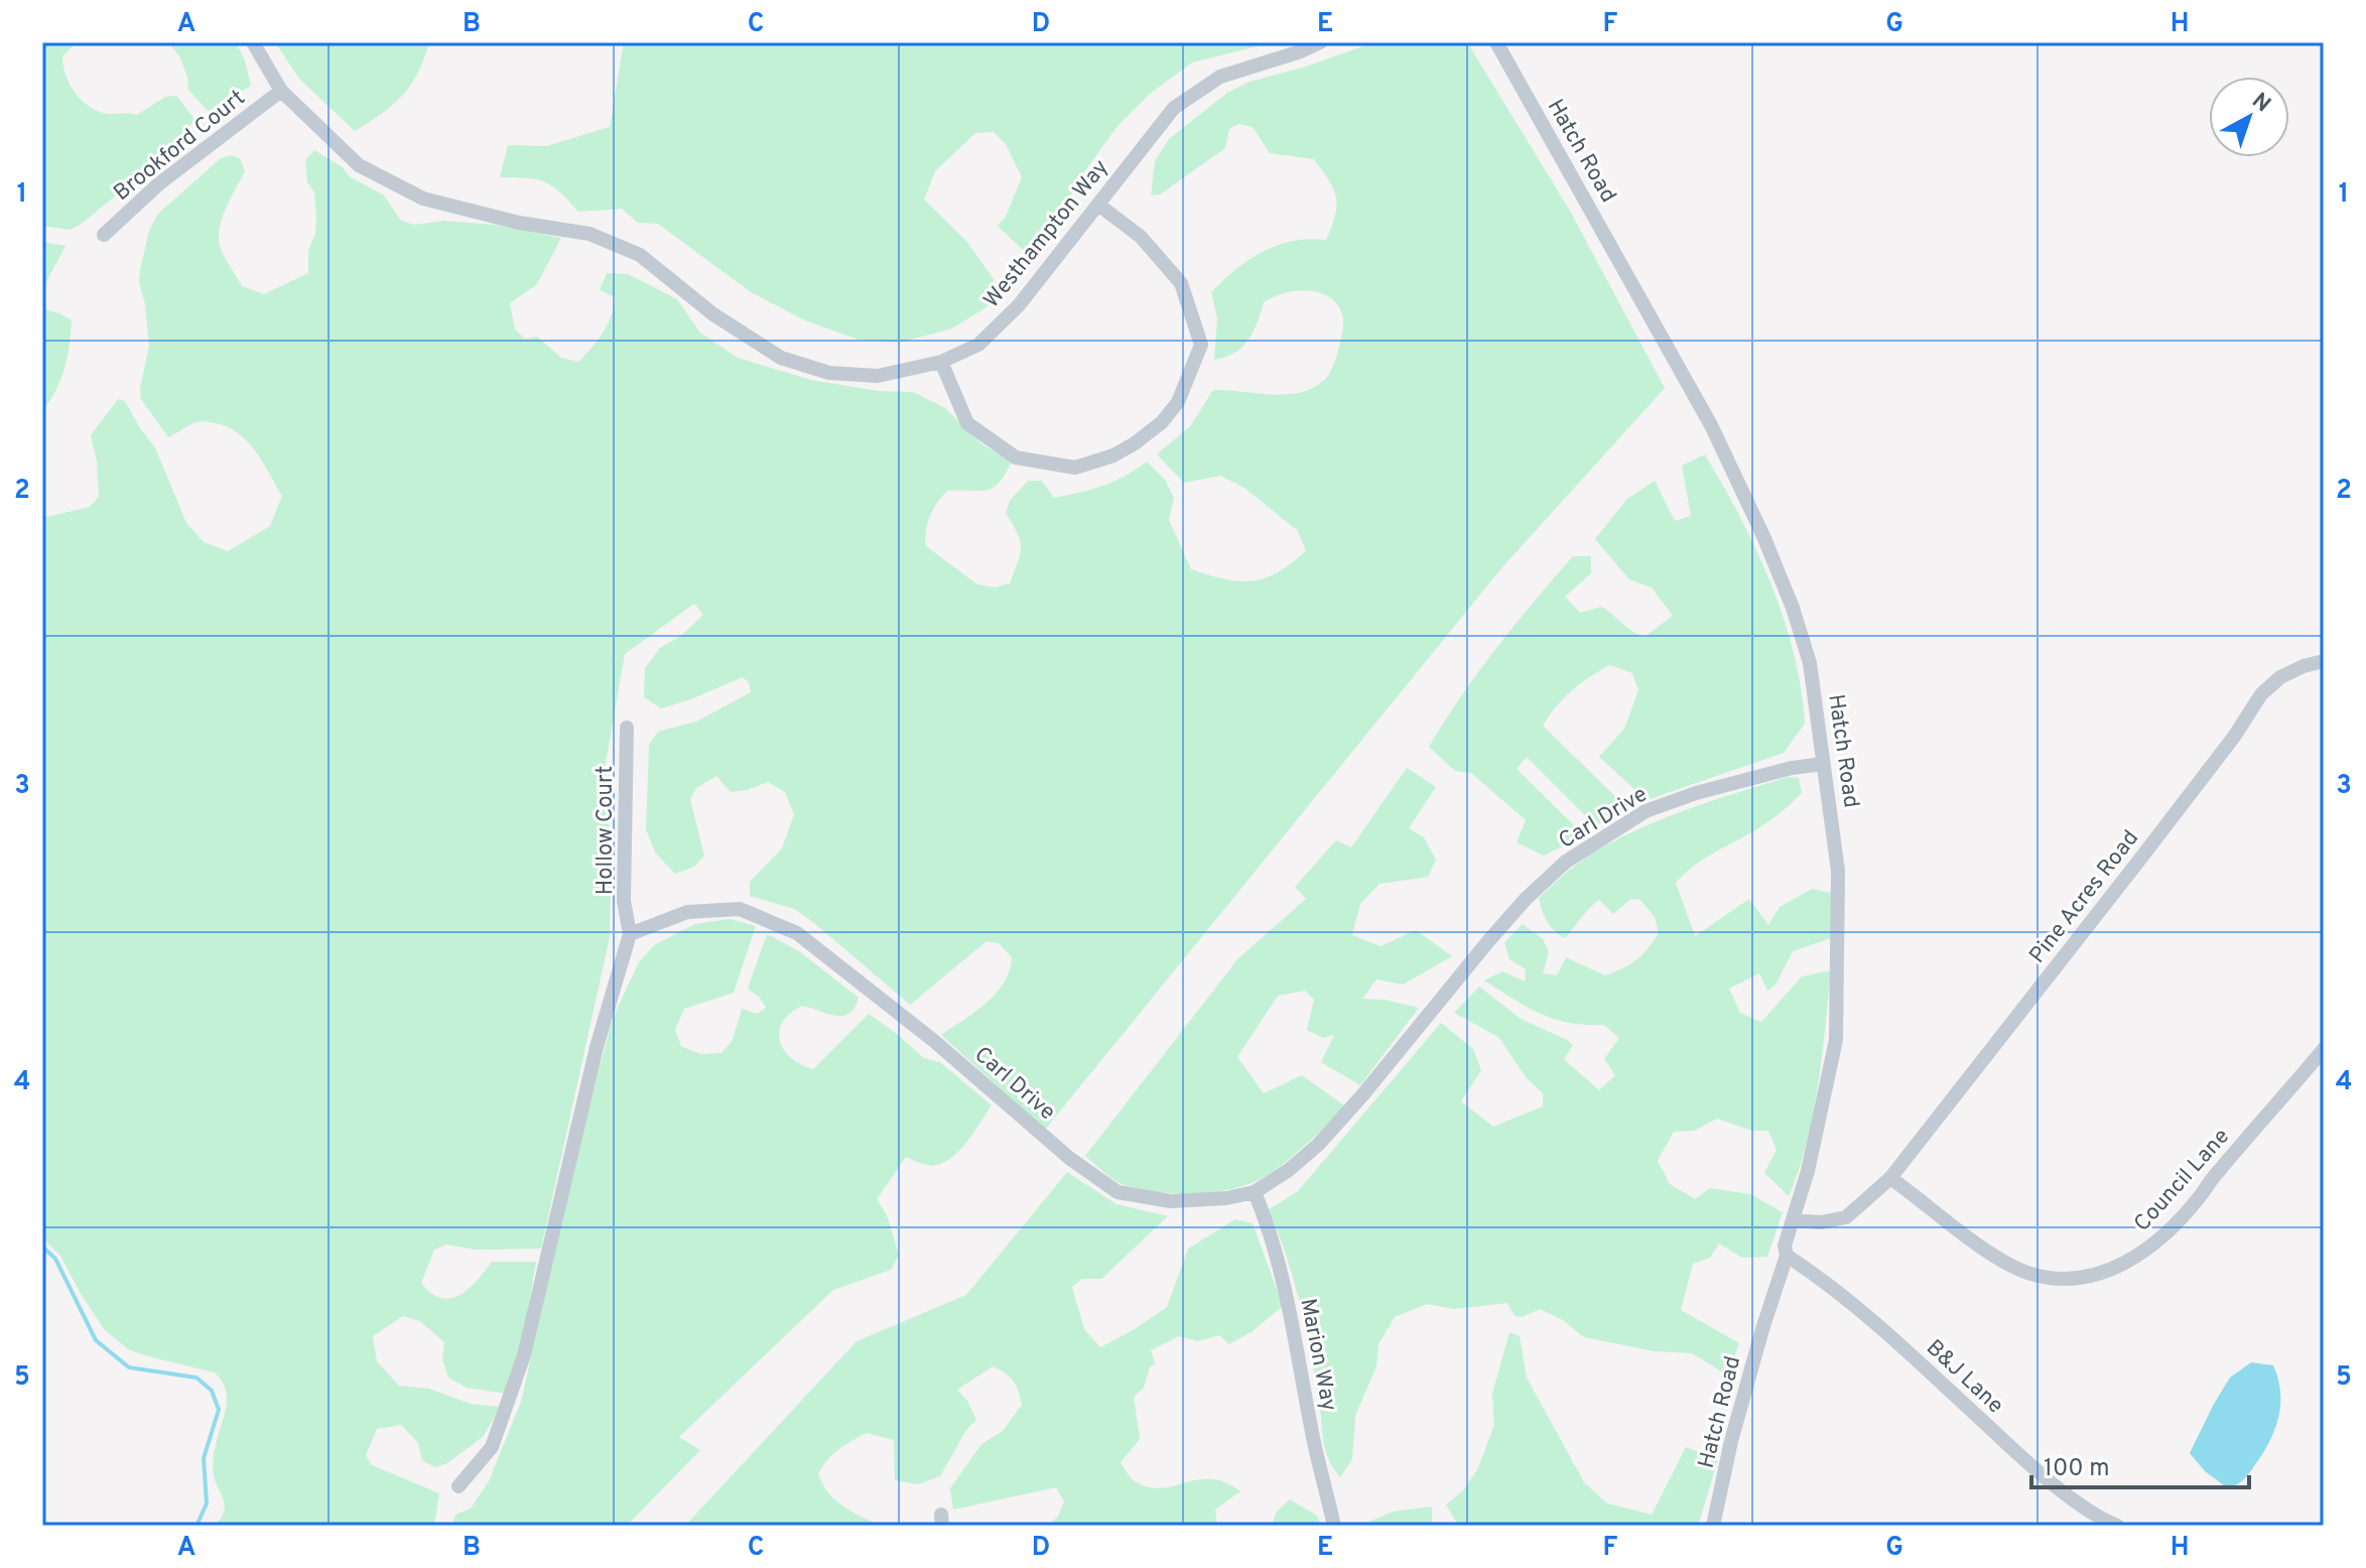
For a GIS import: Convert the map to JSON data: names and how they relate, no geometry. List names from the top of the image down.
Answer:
{
  "streets": {
    "street": [
      "Brookford Court",
      "Hatch Road",
      "Westhampton Way",
      "Carl Drive",
      "Hollow Court",
      "Pine Acres Road",
      "Council Lane",
      "Marion Way",
      "B&J Lane"
    ]
  },
  "crossings": [
    ["Brookford Court", "Westhampton Way"],
    ["Hatch Road", "Carl Drive"],
    ["Hatch Road", "B&J Lane"],
    ["Carl Drive", "Hollow Court"],
    ["Carl Drive", "Marion Way"],
    ["Pine Acres Road", "Council Lane"]
  ],
  "scale_bar": "100 m",
  "north": "top right",
  "grid": {
    "columns": [
      "A",
      "B",
      "C",
      "D",
      "E",
      "F",
      "G",
      "H"
    ],
    "rows": [
      "1",
      "2",
      "3",
      "4",
      "5"
    ]
  }
}
